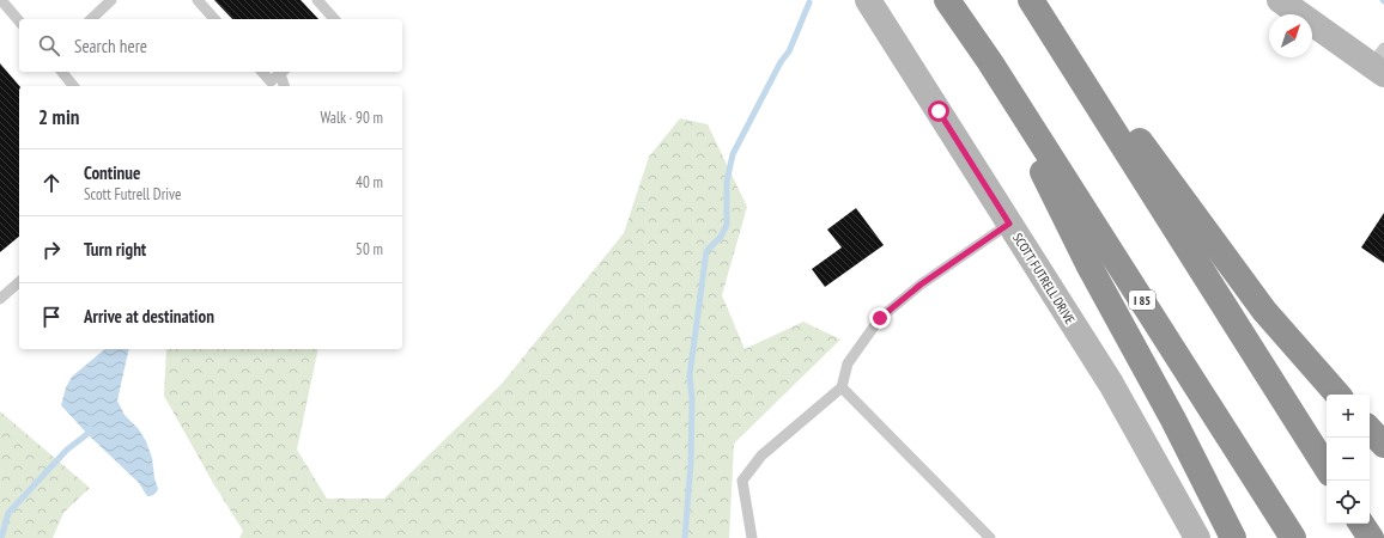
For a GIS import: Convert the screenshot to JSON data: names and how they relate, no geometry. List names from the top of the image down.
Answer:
{
  "streets": {
    "highway": ["I 85"],
    "street": ["SCOTT FUTRELL DRIVE"]
  },
  "north": "top right",
  "page": {
    "search": "Search here",
    "heading": ["2 min", "Walk · 90 m"],
    "list": [
      ["Continue", "Scott Futrell Drive", "40 m"],
      ["Turn right", "50 m"],
      "Arrive at destination"
    ],
    "map_buttons": ["+", "−"]
  }
}
